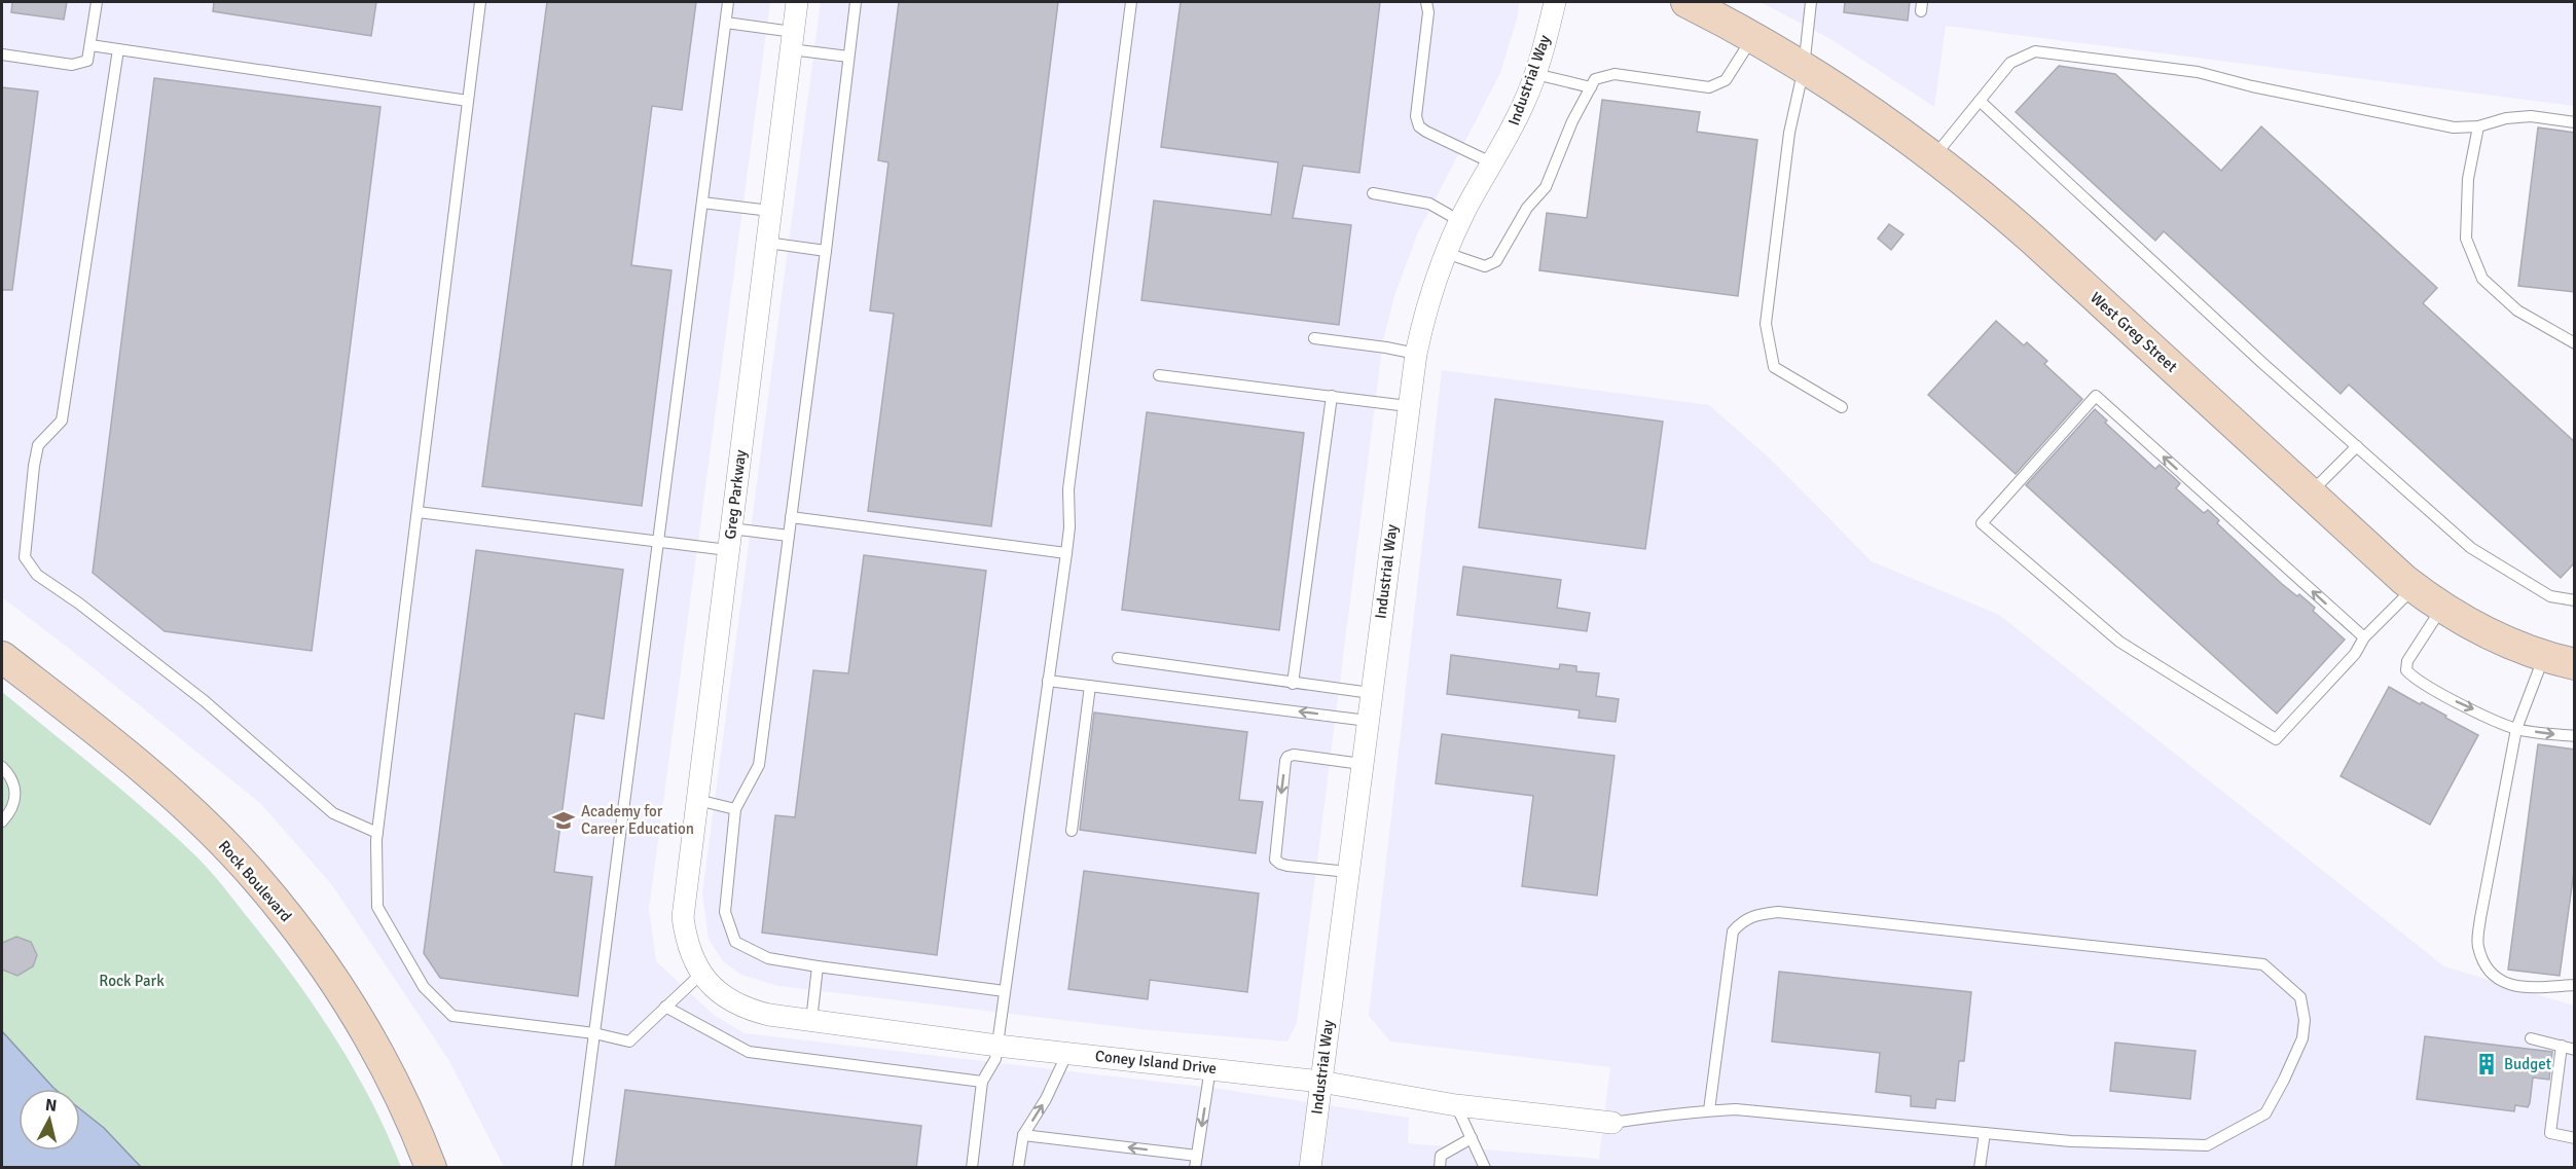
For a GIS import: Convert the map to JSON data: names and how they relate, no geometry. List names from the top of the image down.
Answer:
{
  "streets": {
    "main road": ["West Greg Street", "Rock Boulevard"],
    "street": ["Industrial Way", "Greg Parkway", "Coney Island Drive"]
  },
  "crossings": [
    ["Industrial Way", "Coney Island Drive"],
    ["Greg Parkway", "Coney Island Drive"]
  ],
  "parks": ["Rock Park"],
  "places": {
    "school or university": ["Academy for Career Education"],
    "building": ["Budget"]
  },
  "north": "top"
}
